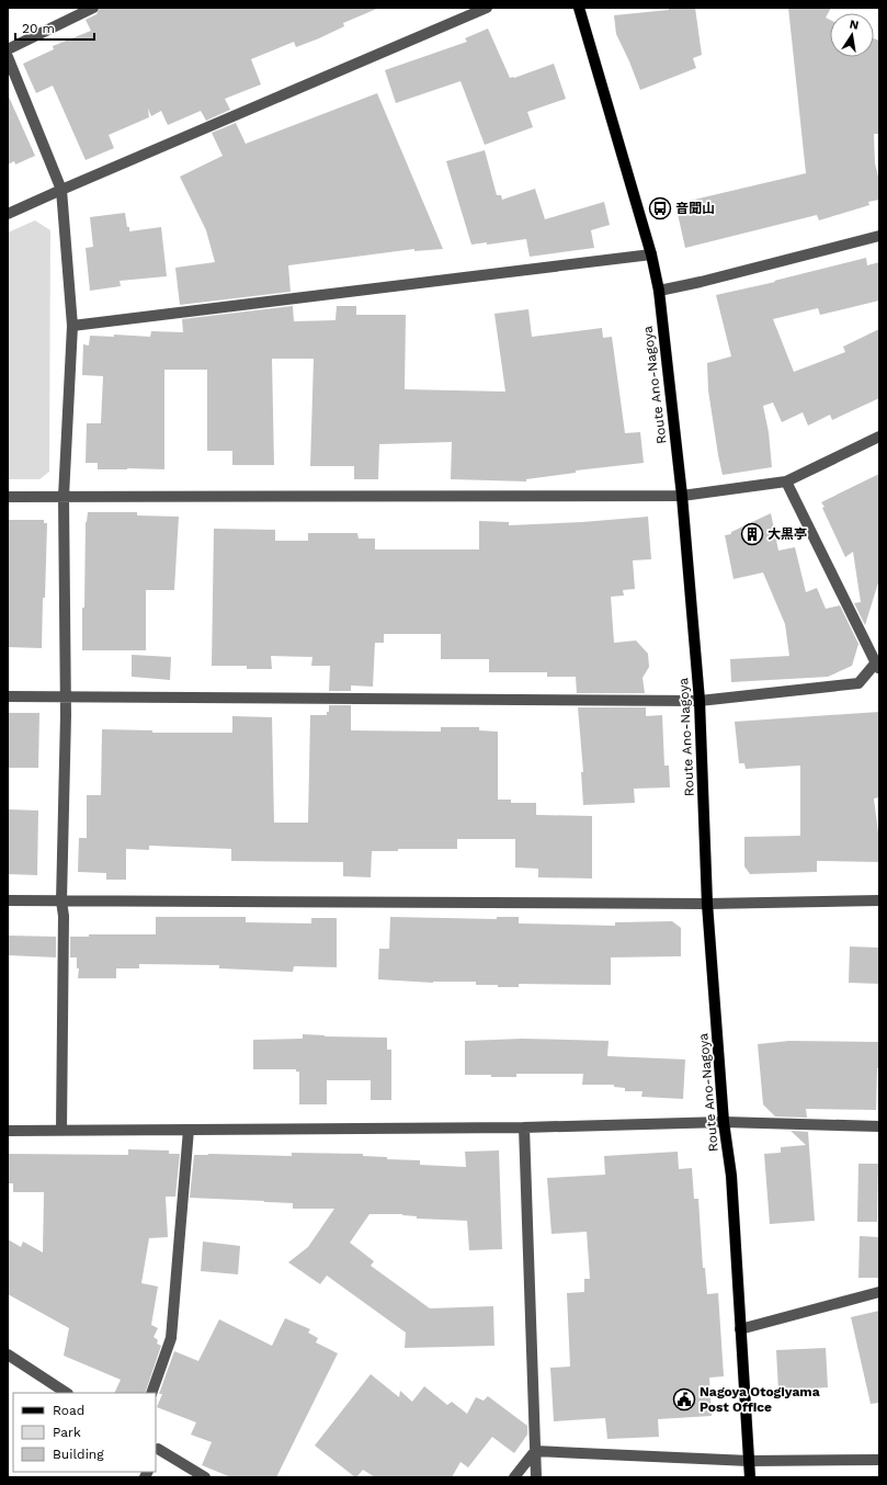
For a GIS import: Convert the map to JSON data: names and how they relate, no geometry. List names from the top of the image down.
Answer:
{
  "streets": {
    "main road": ["Route Ano-Nagoya"]
  },
  "places": {
    "bus stop": ["音聞山"],
    "building": ["大黒亭"],
    "public building": ["Nagoya Otogiyama Post Office"]
  },
  "legend": ["Road", "Park", "Building"],
  "scale_bar": "20 m",
  "north": "top"
}
